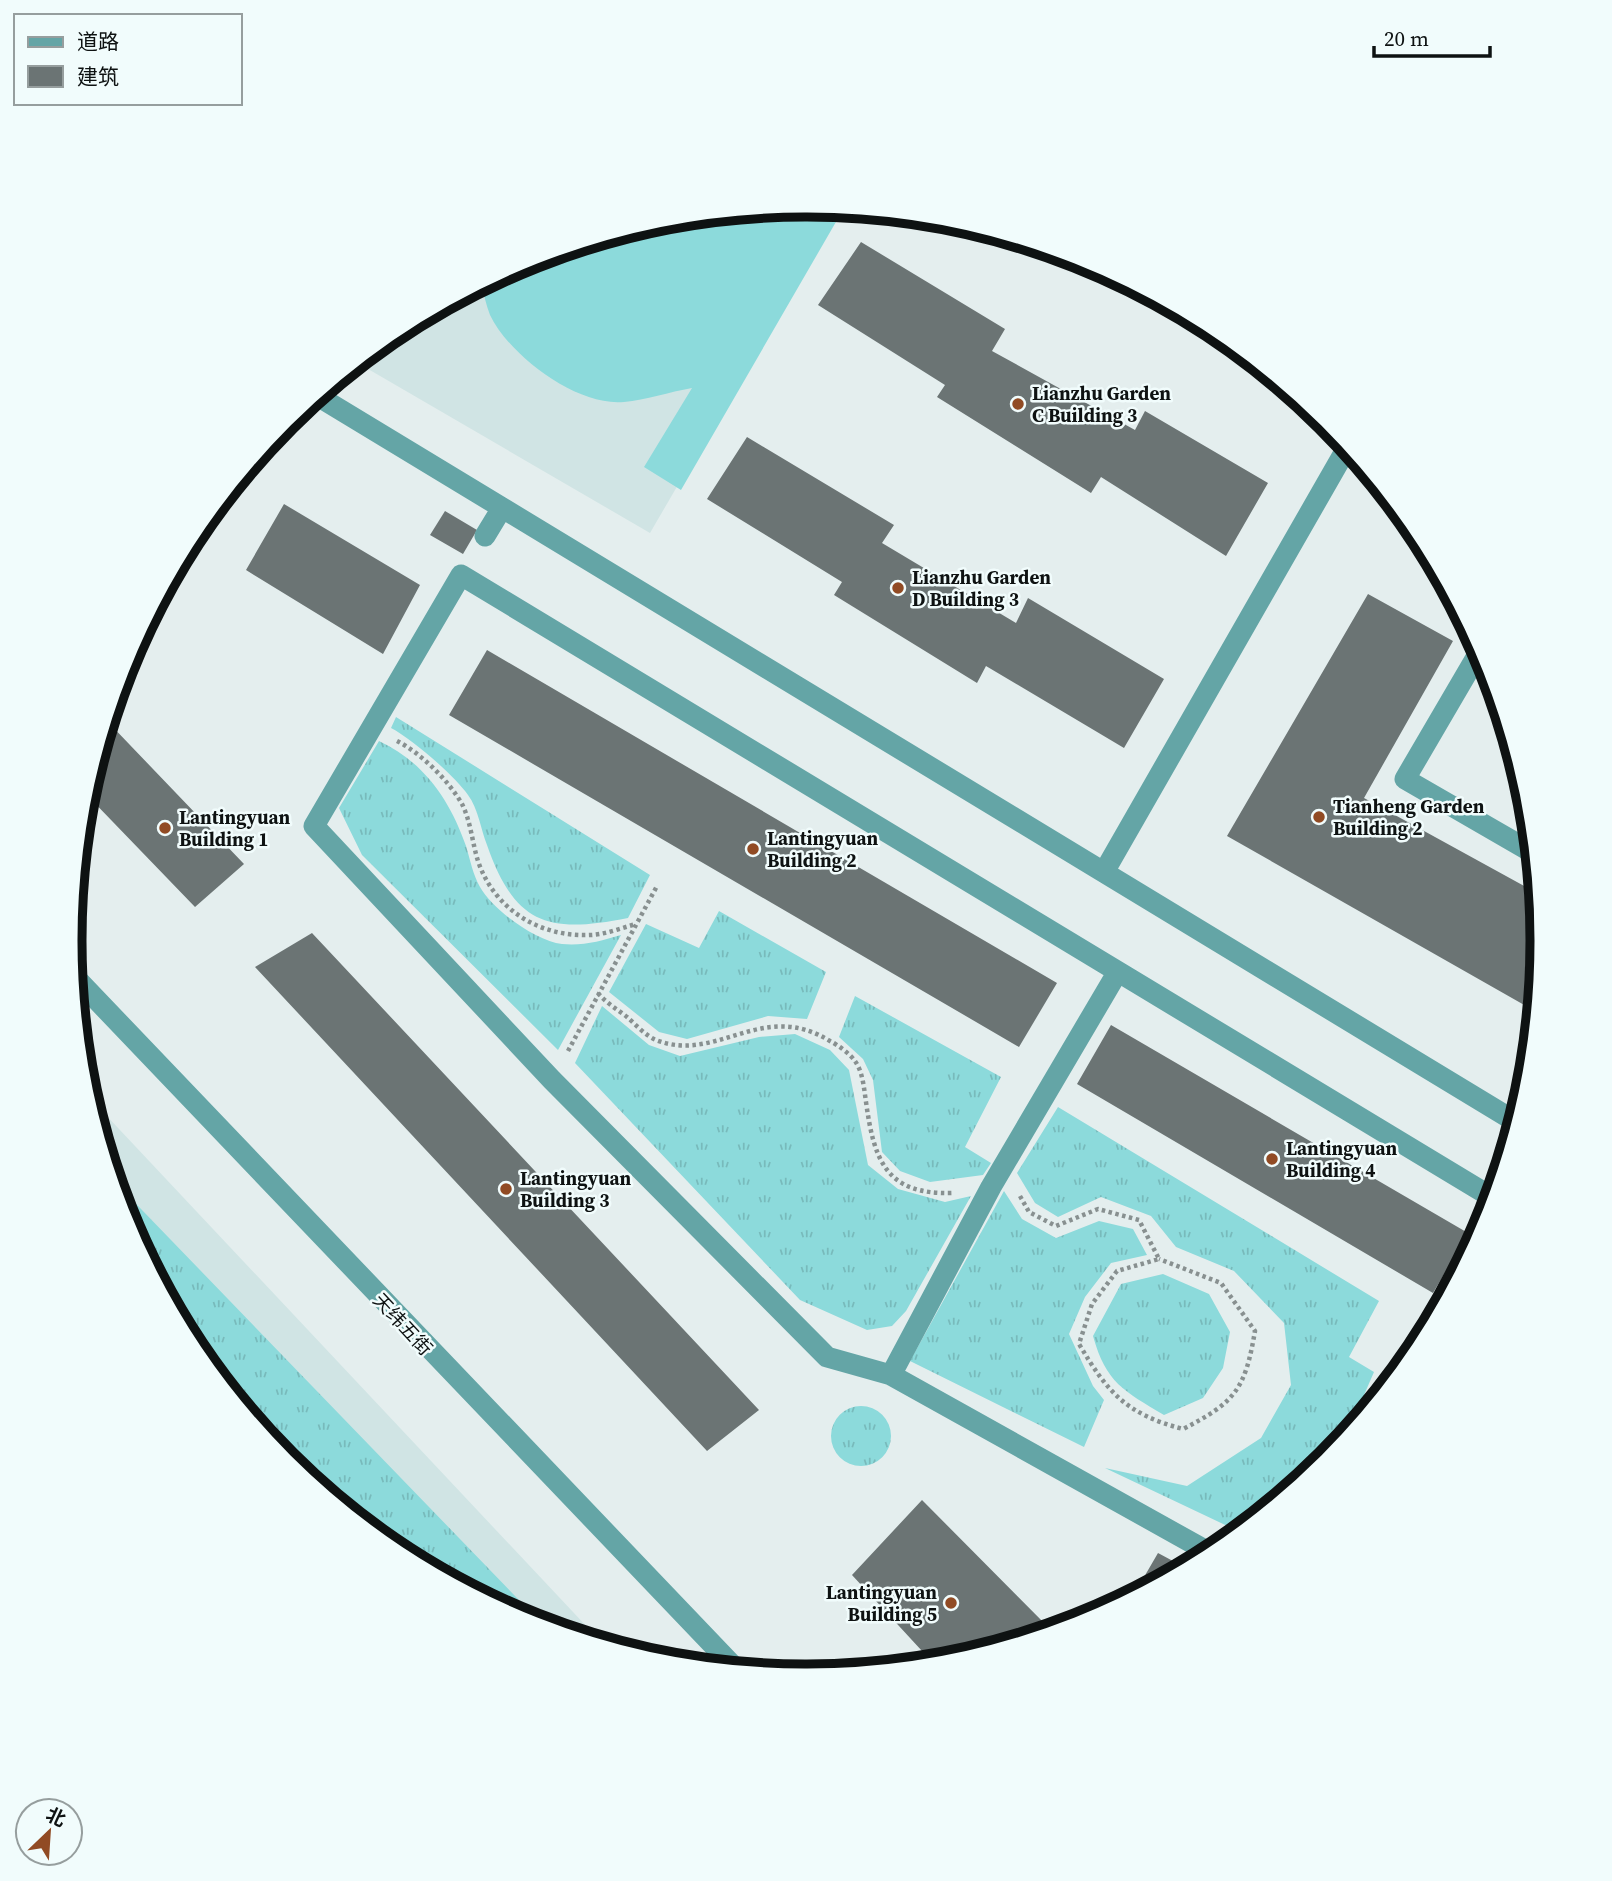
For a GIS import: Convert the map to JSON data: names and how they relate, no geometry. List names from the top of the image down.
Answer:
{
  "streets": {
    "street": ["天纬五街"]
  },
  "places": [
    "Lianzhu Garden C Building 3",
    "Lianzhu Garden D Building 3",
    "Tianheng Garden Building 2",
    "Lantingyuan Building 1",
    "Lantingyuan Building 2",
    "Lantingyuan Building 4",
    "Lantingyuan Building 3",
    "Lantingyuan Building 5"
  ],
  "legend": ["道路", "建筑"],
  "scale_bar": "20 m",
  "north": "top right"
}
